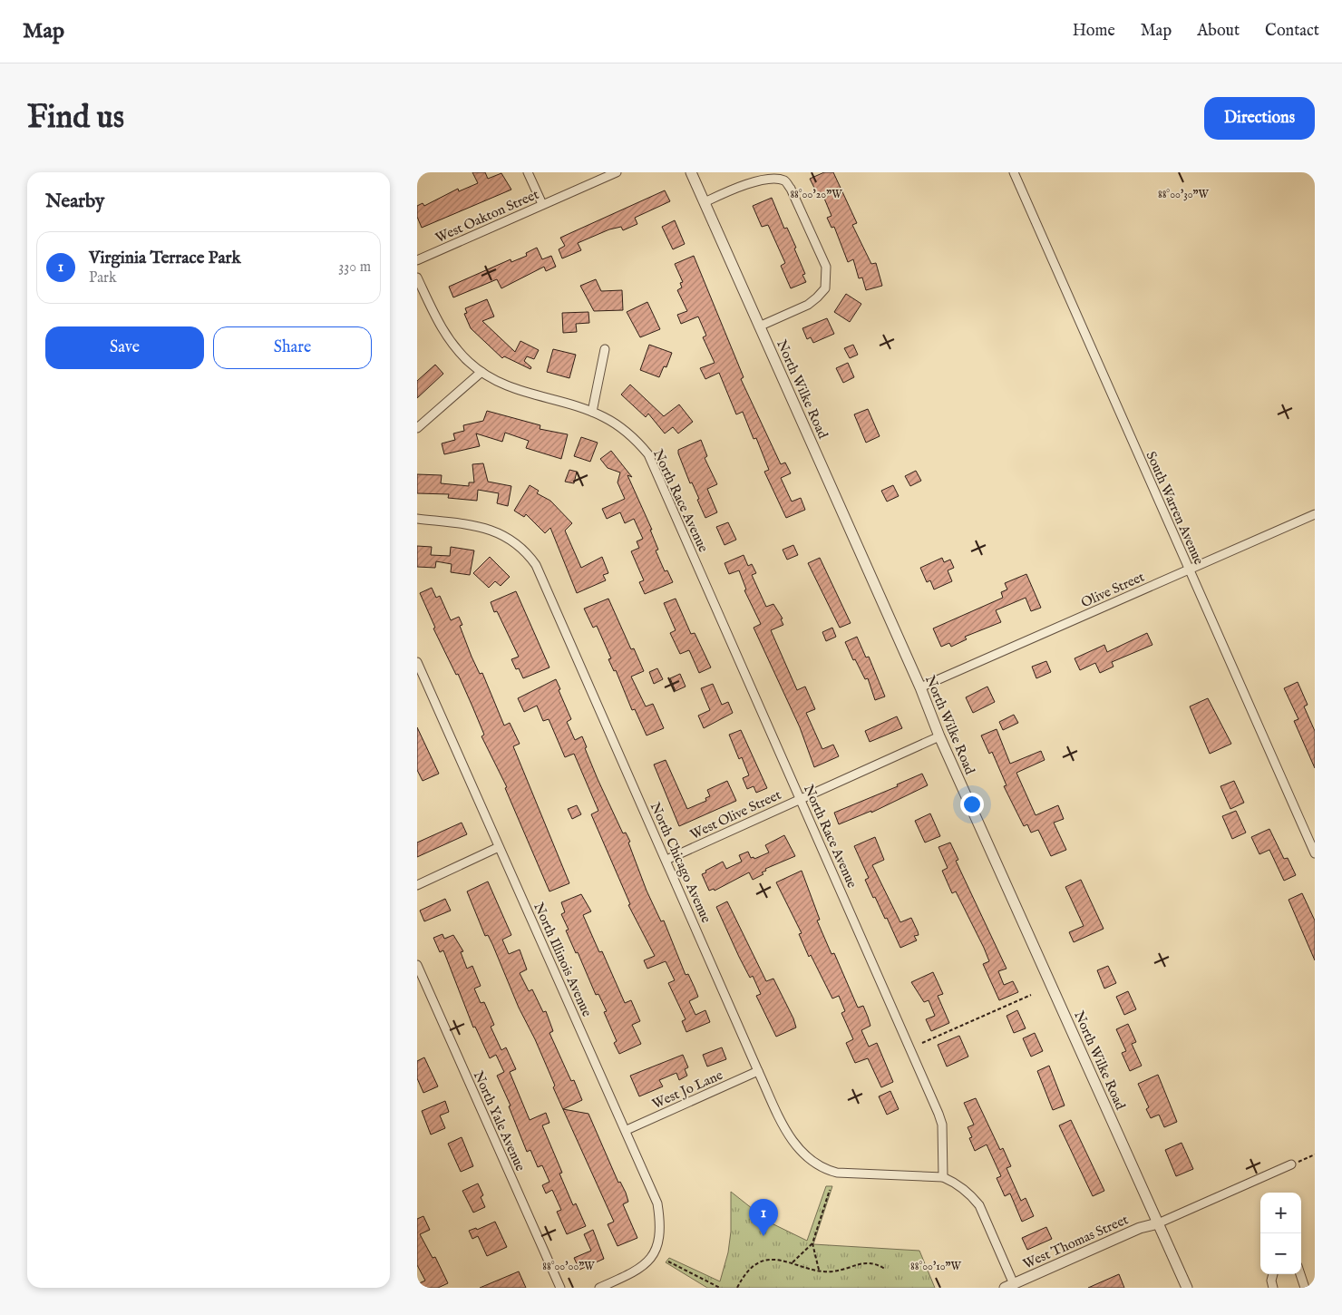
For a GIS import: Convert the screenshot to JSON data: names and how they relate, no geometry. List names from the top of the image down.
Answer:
{
  "streets": {
    "street": [
      "West Oakton Street",
      "North Wilke Road",
      "North Race Avenue",
      "South Warren Avenue",
      "Olive Street",
      "West Olive Street",
      "North Chicago Avenue",
      "North Illinois Avenue",
      "West Jo Lane",
      "North Yale Avenue",
      "West Thomas Street"
    ]
  },
  "crossings": [
    ["North Wilke Road", "Olive Street"],
    ["North Wilke Road", "West Olive Street"],
    ["North Wilke Road", "West Thomas Street"],
    ["North Race Avenue", "West Olive Street"],
    ["North Race Avenue", "North Chicago Avenue"],
    ["South Warren Avenue", "Olive Street"],
    ["West Olive Street", "North Chicago Avenue"],
    ["North Chicago Avenue", "West Jo Lane"],
    ["North Illinois Avenue", "West Jo Lane"]
  ],
  "page": {
    "header": "Map",
    "nav": [
      "Home",
      "Map",
      "About",
      "Contact"
    ],
    "buttons": [
      "Directions",
      ["Save", "Share"]
    ],
    "title": "Find us",
    "heading": "Nearby",
    "list": [
      {
        "mark": "1",
        "name": "Virginia Terrace Park",
        "note": "Park",
        "value": "330 m"
      }
    ],
    "map_buttons": ["+", "−"],
    "pins": "1"
  },
  "coordinates": [
    "88°00'20\"W",
    "88°00'30\"W",
    "88°00'00\"W",
    "88°00'10\"W"
  ]
}
